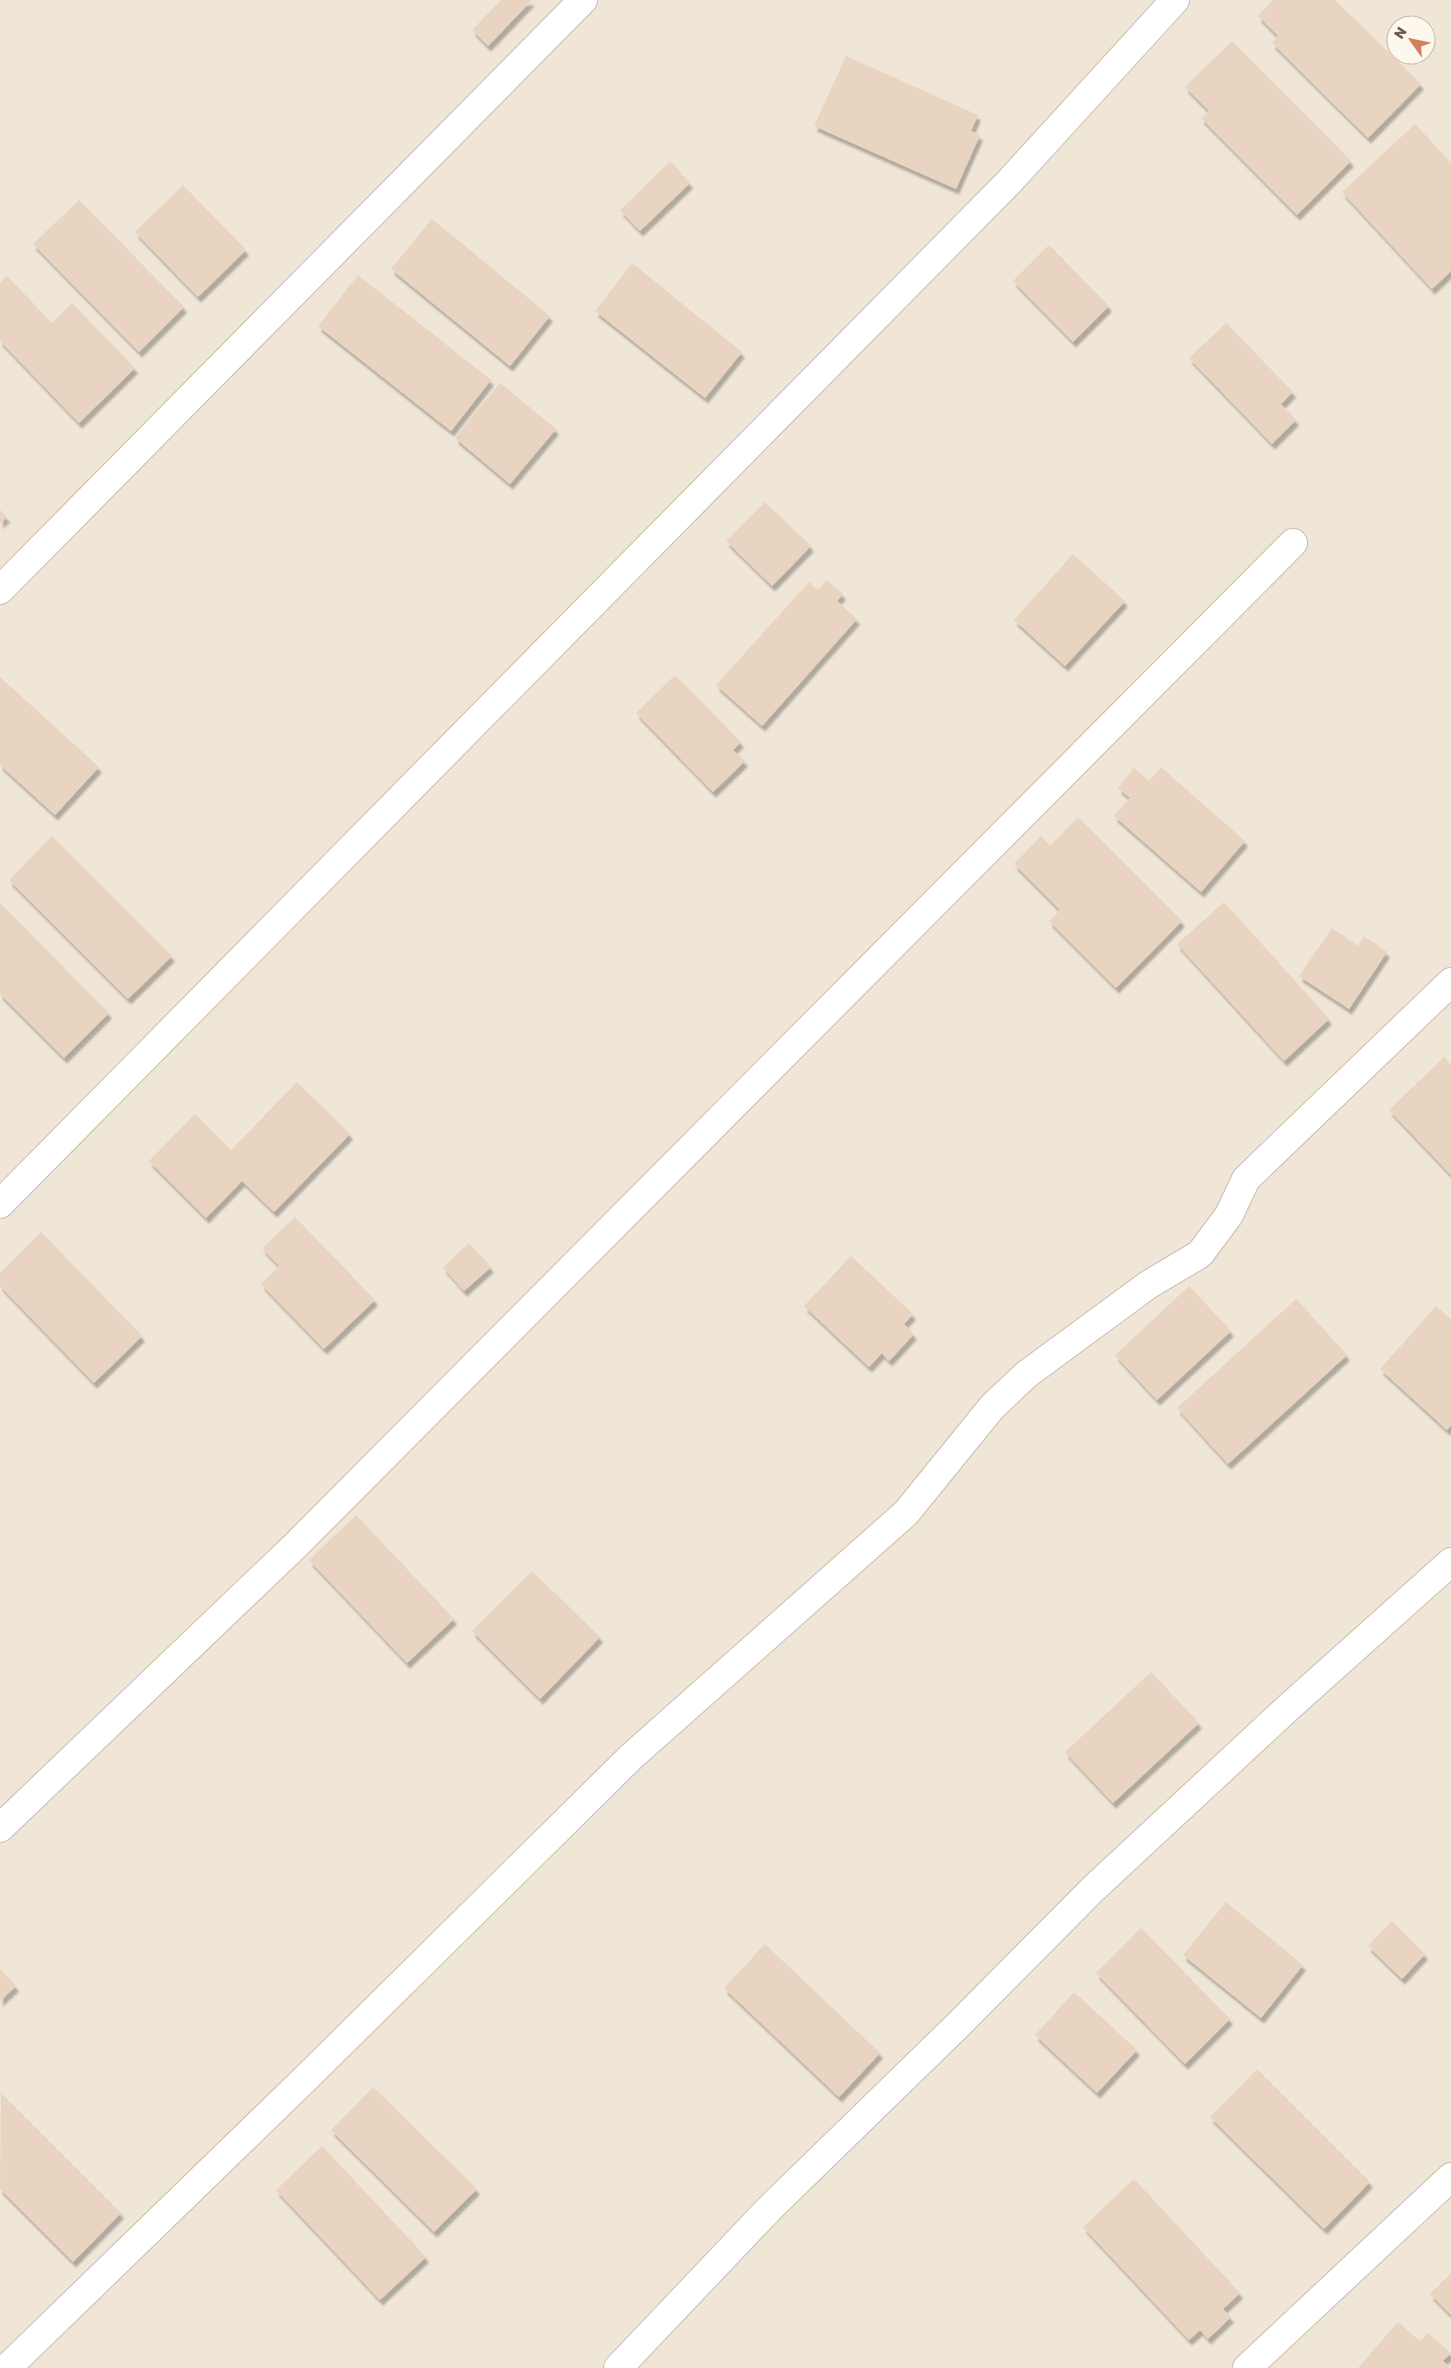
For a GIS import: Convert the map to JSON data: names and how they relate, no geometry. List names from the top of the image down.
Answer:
{
  "north": "top left"
}
